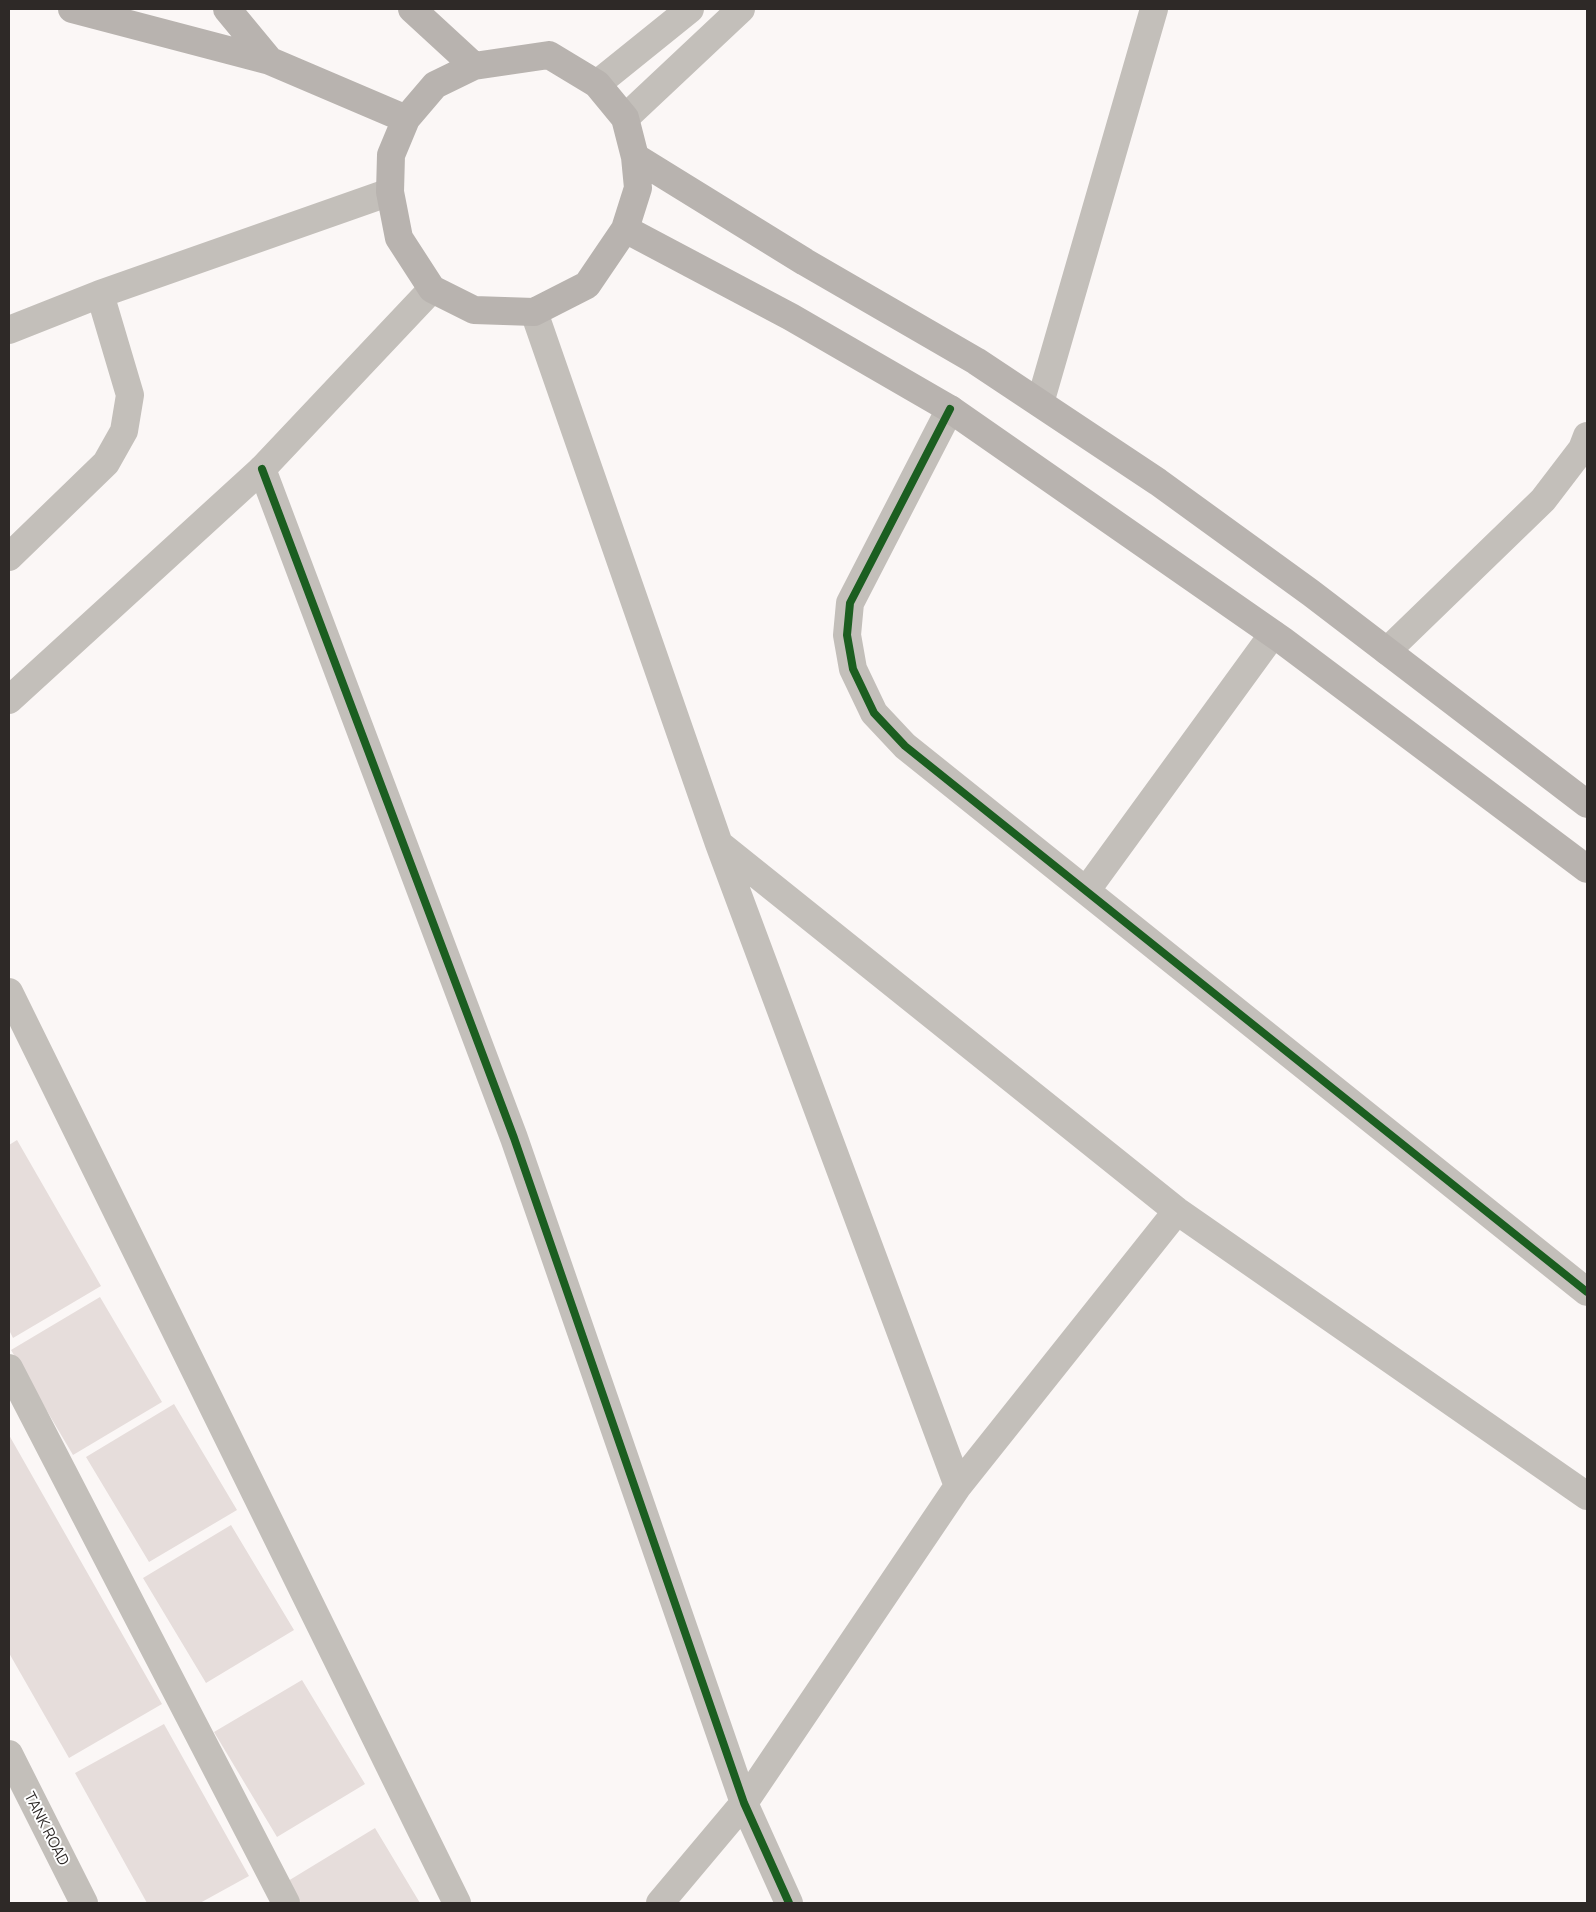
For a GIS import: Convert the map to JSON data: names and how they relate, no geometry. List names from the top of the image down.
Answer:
{
  "streets": {
    "street": ["TANK ROAD"]
  }
}
